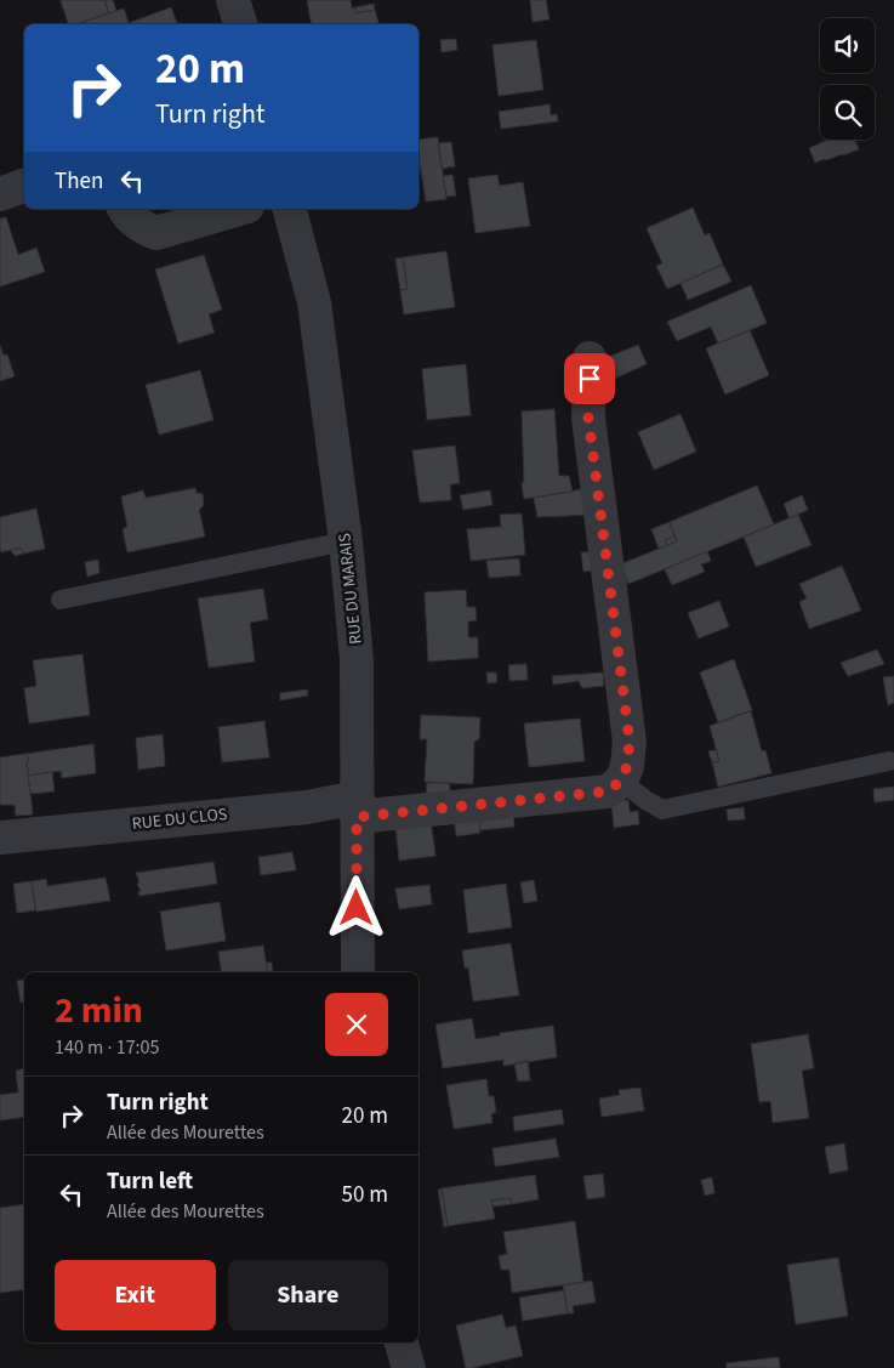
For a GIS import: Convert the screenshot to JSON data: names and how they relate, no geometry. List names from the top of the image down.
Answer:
{
  "streets": {
    "street": ["RUE DU MARAIS", "RUE DU CLOS"]
  },
  "crossings": [
    ["RUE DU MARAIS", "RUE DU CLOS"]
  ],
  "page": {
    "turn": ["20 m", "Turn right"],
    "then": "Then",
    "heading": ["2 min", "140 m · 17:05"],
    "list": [
      {
        "name": "Turn right",
        "note": "Allée des Mourettes",
        "value": "20 m"
      },
      {
        "name": "Turn left",
        "note": "Allée des Mourettes",
        "value": "50 m"
      }
    ],
    "buttons": ["Exit", "Share"]
  }
}
